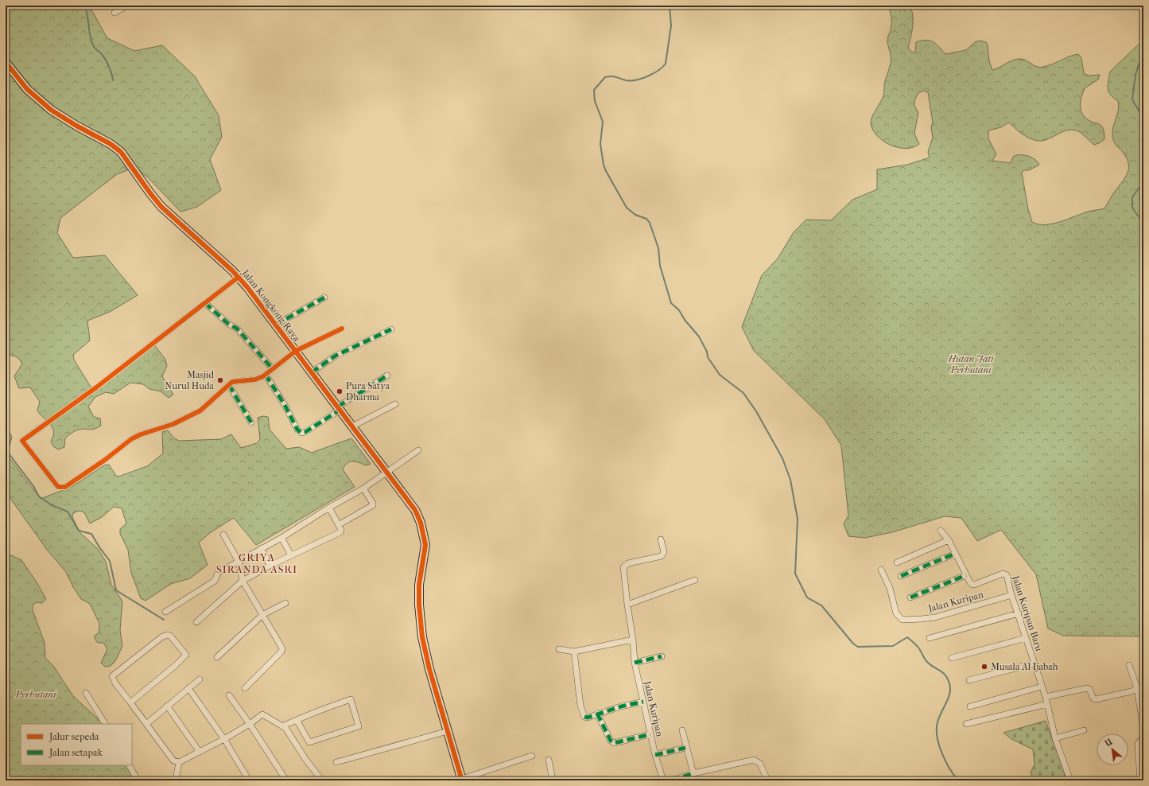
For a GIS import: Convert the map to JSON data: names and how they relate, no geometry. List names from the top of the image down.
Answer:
{
  "streets": {
    "street": ["Jalan Kongkong Raya", "Jalan Kuripan", "Jalan Kuripan Baru"]
  },
  "crossings": [
    ["Jalan Kuripan", "Jalan Kuripan Baru"]
  ],
  "districts": ["GRIYA SIRANDA ASRI"],
  "parks": ["Hutan Jati Perhutani", "Perhutani"],
  "places": ["Masjid Nurul Huda", "Pura Satya Dharma", "Musala Al Ijabah"],
  "legend": ["Jalur sepeda", "Jalan setapak"],
  "north": "top left"
}
